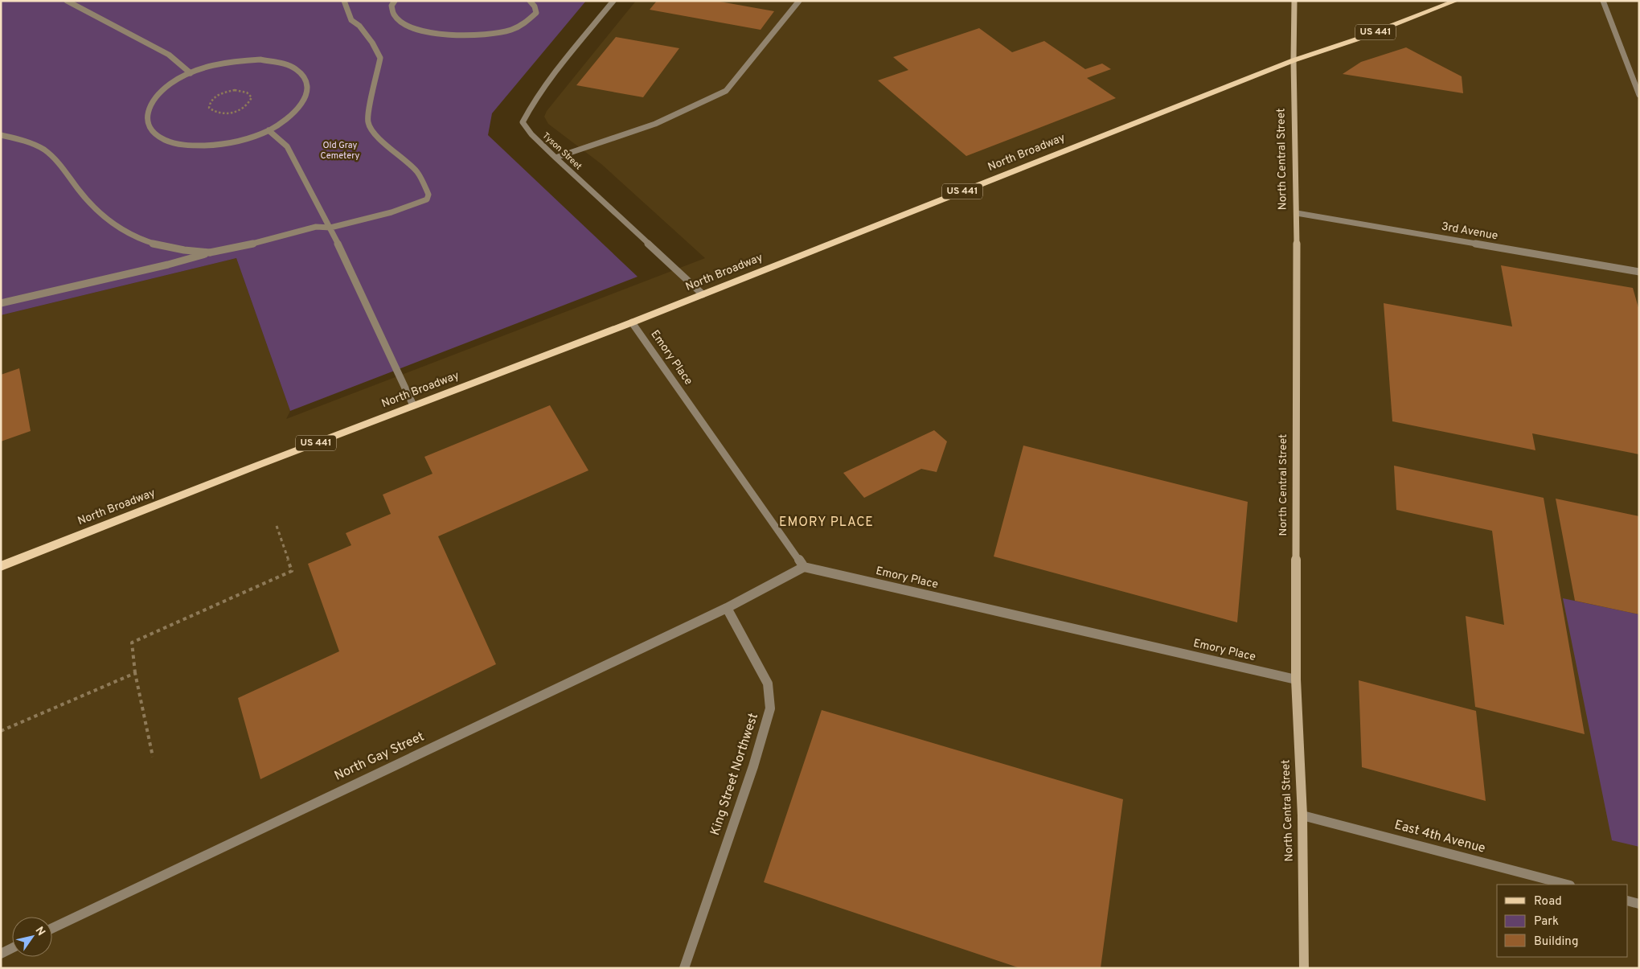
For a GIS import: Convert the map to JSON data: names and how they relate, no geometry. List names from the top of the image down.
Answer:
{
  "streets": {
    "main road": ["US 441", "North Broadway", "North Central Street"],
    "street": [
      "Tyson Street",
      "3rd Avenue",
      "Emory Place",
      "North Gay Street",
      "King Street Northwest",
      "East 4th Avenue"
    ]
  },
  "crossings": [
    ["Tyson Street", "North Broadway"],
    ["North Broadway", "North Central Street"],
    ["North Broadway", "Emory Place"],
    ["North Central Street", "3rd Avenue"],
    ["North Central Street", "Emory Place"],
    ["North Central Street", "East 4th Avenue"],
    ["North Gay Street", "King Street Northwest"]
  ],
  "districts": ["EMORY PLACE"],
  "parks": ["Old Gray Cemetery"],
  "legend": ["Road", "Park", "Building"],
  "north": "top right"
}
